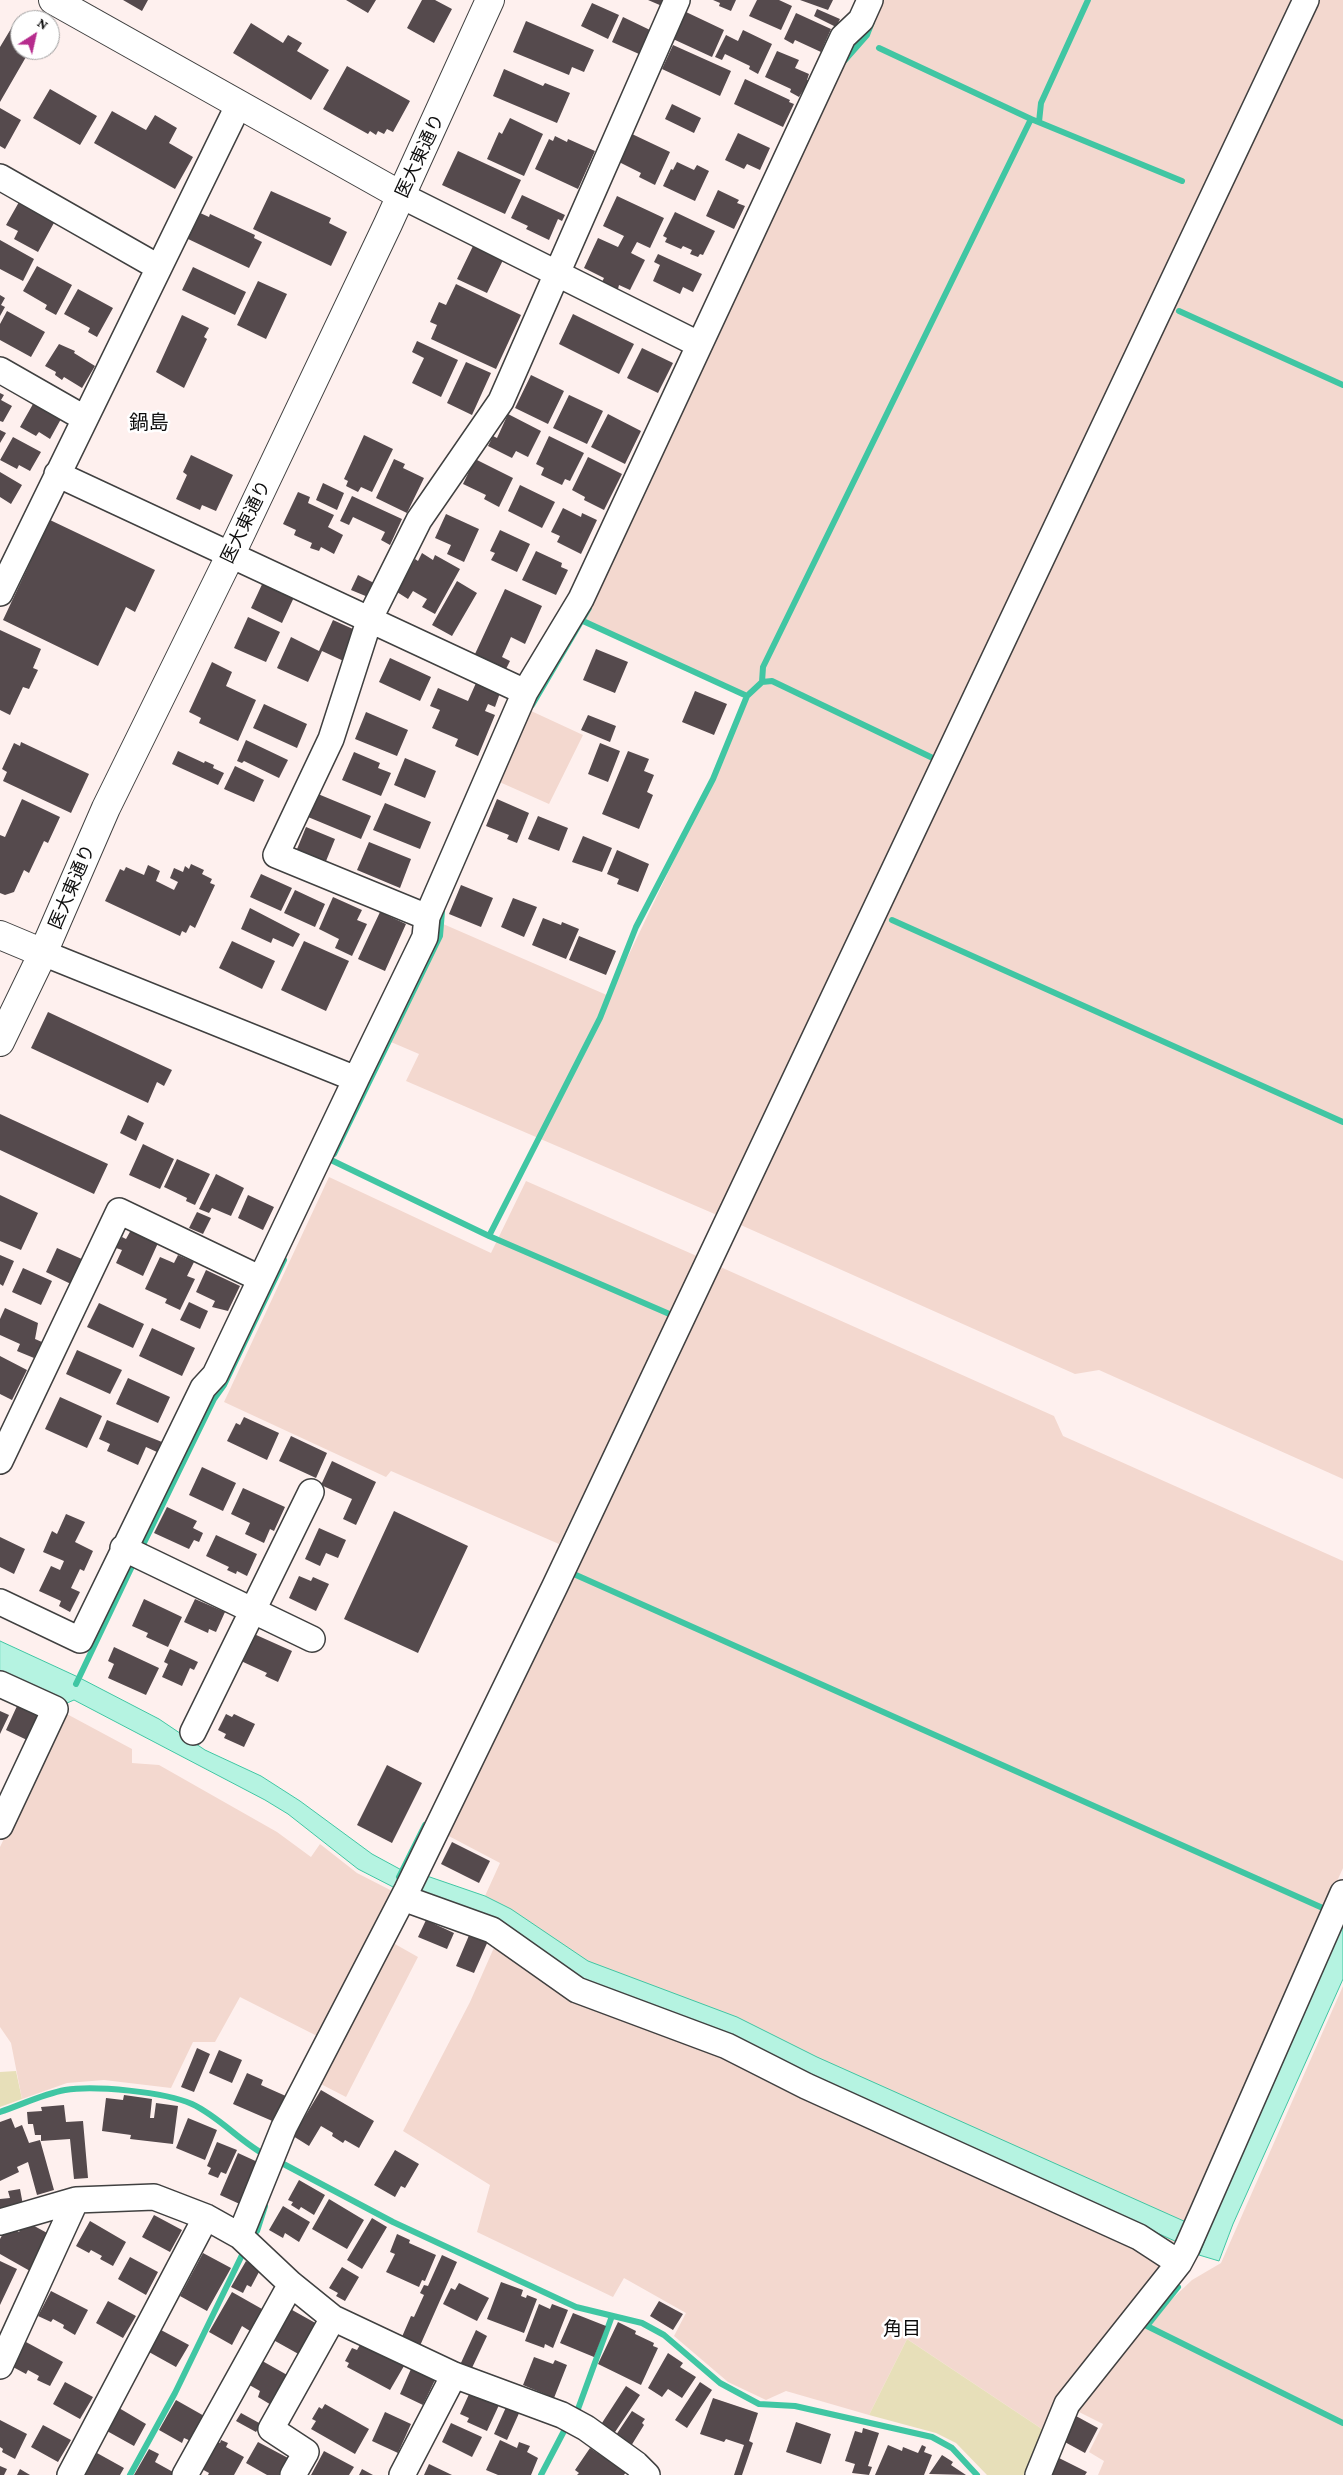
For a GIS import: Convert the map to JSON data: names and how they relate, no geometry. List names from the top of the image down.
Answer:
{
  "streets": {
    "street": ["医大東通り"]
  },
  "districts": ["鍋島", "角目"],
  "north": "top right"
}
